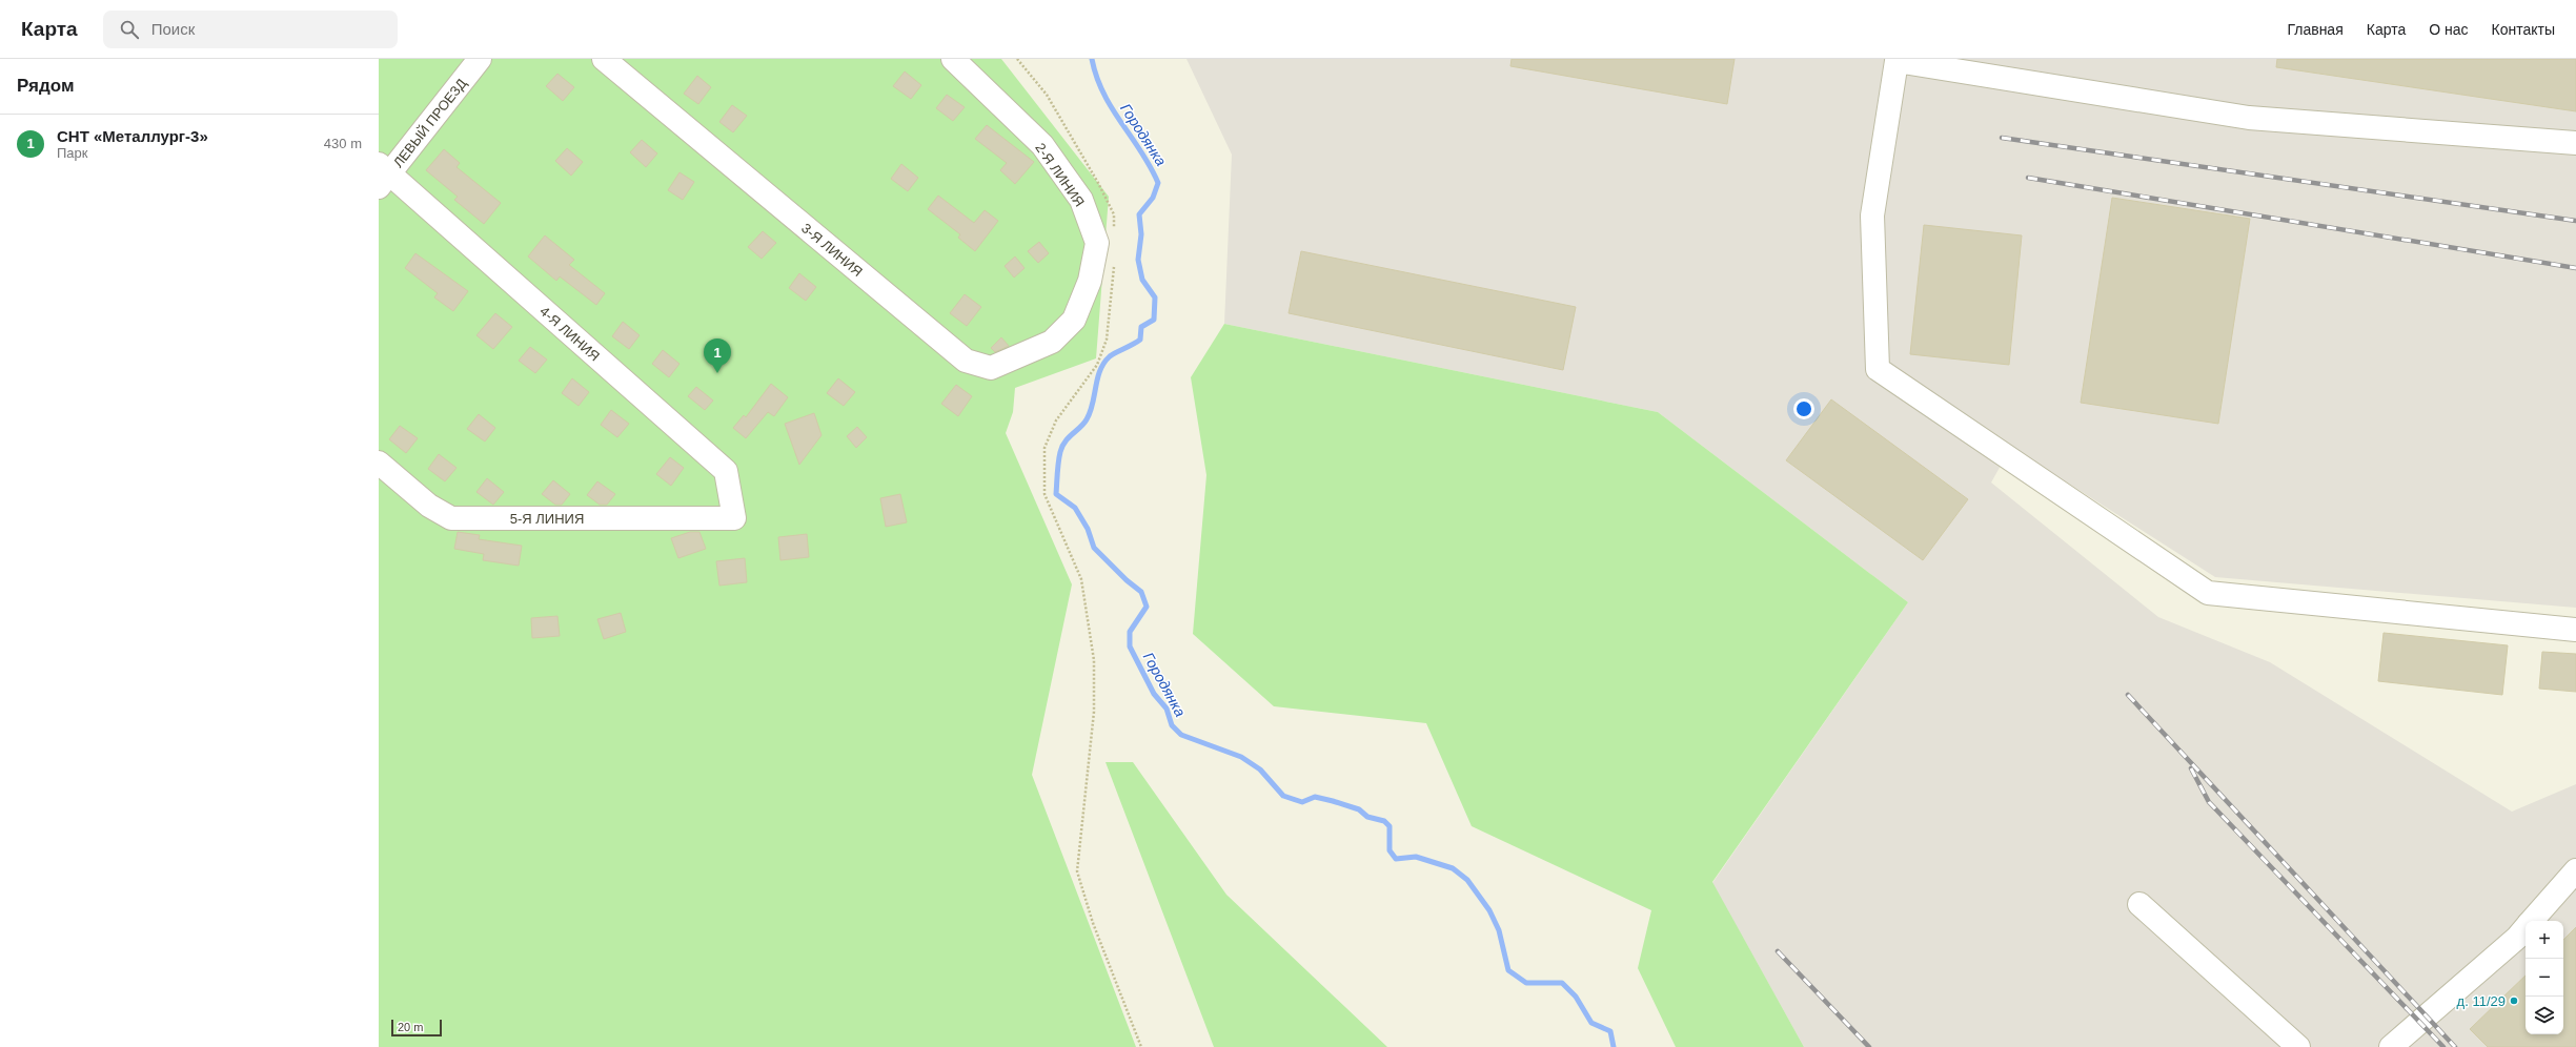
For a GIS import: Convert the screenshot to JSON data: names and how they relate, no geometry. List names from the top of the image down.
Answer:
{
  "streets": {
    "lane": [
      "ЛЕВЫЙ ПРОЕЗД",
      "2-Я ЛИНИЯ",
      "3-Я ЛИНИЯ",
      "4-Я ЛИНИЯ",
      "5-Я ЛИНИЯ"
    ]
  },
  "crossings": [
    ["ЛЕВЫЙ ПРОЕЗД", "4-Я ЛИНИЯ"],
    ["2-Я ЛИНИЯ", "3-Я ЛИНИЯ"],
    ["4-Я ЛИНИЯ", "5-Я ЛИНИЯ"]
  ],
  "water": ["Городянка"],
  "places": ["д. 11/29"],
  "scale_bar": "20 m",
  "page": {
    "header": "Карта",
    "search": "Поиск",
    "nav": [
      "Главная",
      "Карта",
      "О нас",
      "Контакты"
    ],
    "heading": "Рядом",
    "list": [
      {
        "mark": "1",
        "name": "СНТ «Металлург-3»",
        "note": "Парк",
        "value": "430 m"
      }
    ],
    "pins": "1",
    "map_buttons": ["+", "−"],
    "scale": "20 m"
  }
}
